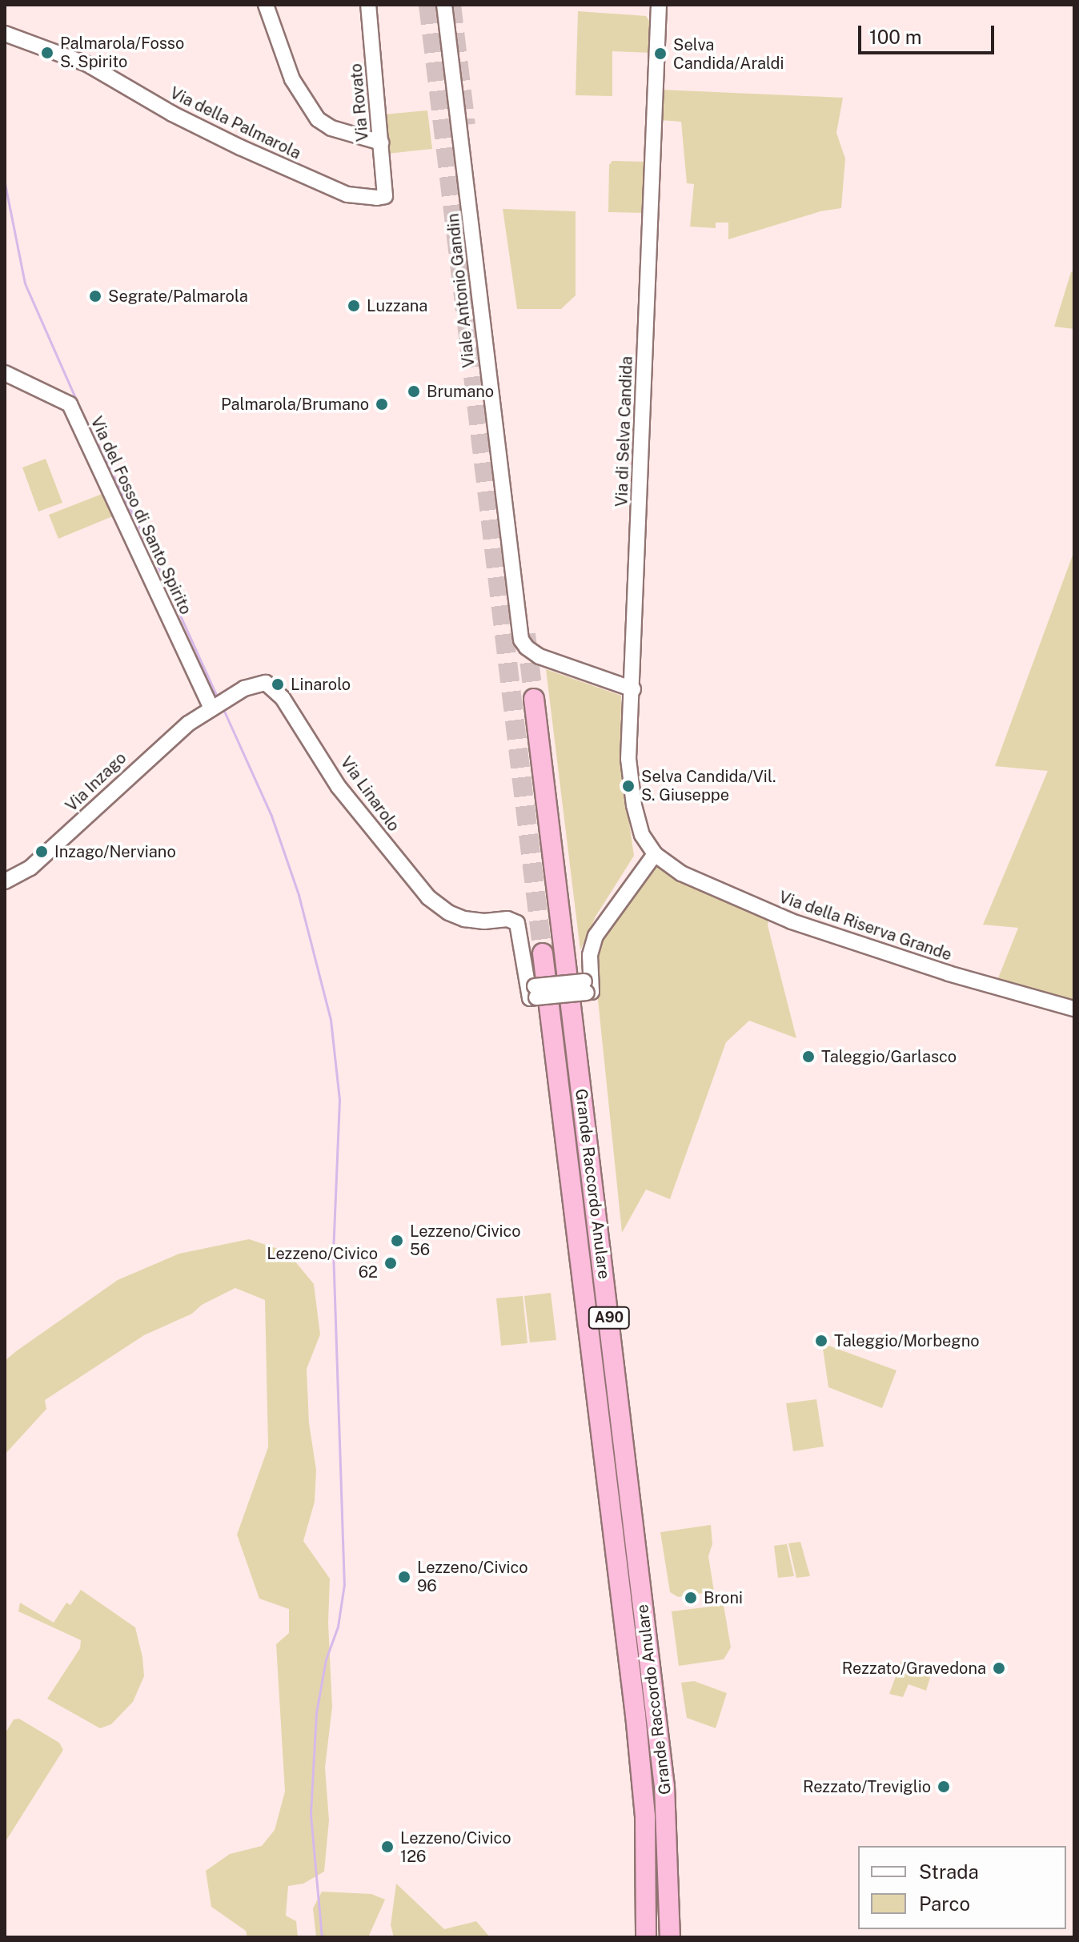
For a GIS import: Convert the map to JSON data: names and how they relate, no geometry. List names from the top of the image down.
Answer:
{
  "streets": {
    "highway": ["Grande Raccordo Anulare", "A90"],
    "street": [
      "Via Rovato",
      "Via della Palmarola",
      "Viale Antonio Gandin",
      "Via di Selva Candida",
      "Via del Fosso di Santo Spirito",
      "Via Inzago",
      "Via Linarolo",
      "Via della Riserva Grande"
    ]
  },
  "crossings": [
    ["Via Rovato", "Via della Palmarola"],
    ["Viale Antonio Gandin", "Via di Selva Candida"],
    ["Via di Selva Candida", "Via Linarolo"],
    ["Via di Selva Candida", "Via della Riserva Grande"],
    ["Via del Fosso di Santo Spirito", "Via Inzago"],
    ["Via del Fosso di Santo Spirito", "Via Linarolo"],
    ["Via Inzago", "Via Linarolo"],
    ["Via Linarolo", "Via della Riserva Grande"]
  ],
  "places": [
    "Palmarola/Fosso S. Spirito",
    "Selva Candida/Araldi",
    "Segrate/Palmarola",
    "Luzzana",
    "Brumano",
    "Palmarola/Brumano",
    "Linarolo",
    "Selva Candida/Vil. S. Giuseppe",
    "Inzago/Nerviano",
    "Taleggio/Garlasco",
    "Lezzeno/Civico 56",
    "Lezzeno/Civico 62",
    "Taleggio/Morbegno",
    "Lezzeno/Civico 96",
    "Broni",
    "Rezzato/Gravedona",
    "Rezzato/Treviglio",
    "Lezzeno/Civico 126"
  ],
  "legend": ["Strada", "Parco"],
  "scale_bar": "100 m"
}
